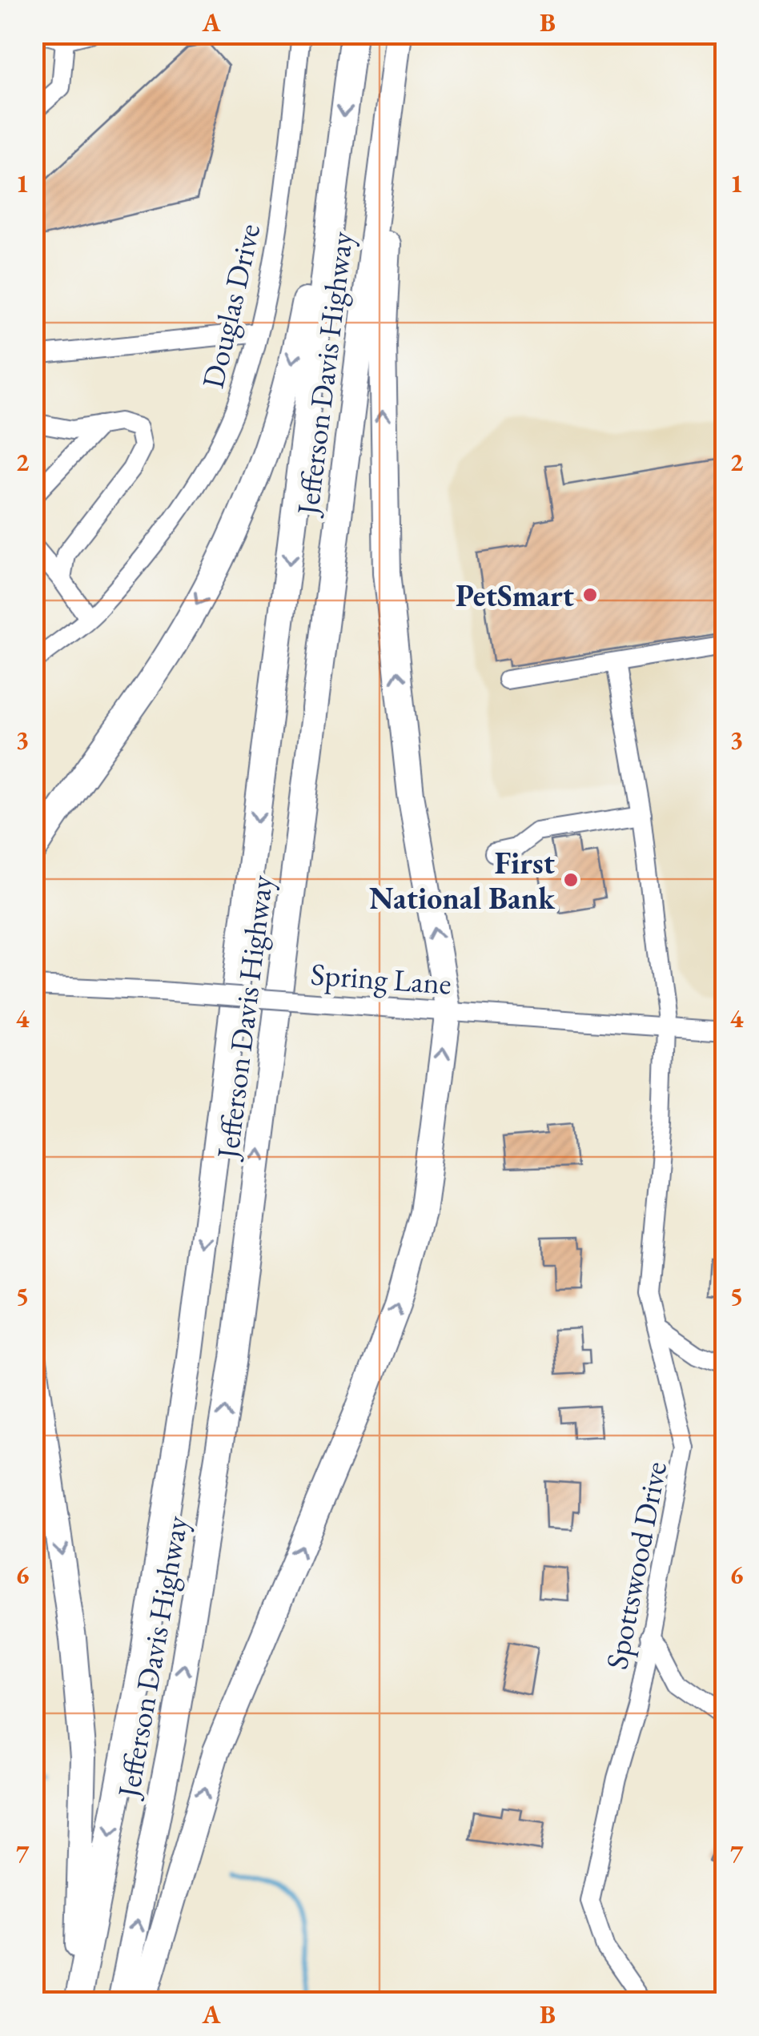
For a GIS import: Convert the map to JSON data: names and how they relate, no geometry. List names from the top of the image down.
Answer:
{
  "streets": {
    "highway": ["Jefferson Davis Highway"],
    "street": ["Douglas Drive", "Spring Lane", "Spottswood Drive"]
  },
  "crossings": [
    ["Spring Lane", "Spottswood Drive"]
  ],
  "places": ["PetSmart", "First National Bank"],
  "grid": {
    "columns": ["A", "B"],
    "rows": [
      "1",
      "2",
      "3",
      "4",
      "5",
      "6",
      "7"
    ]
  }
}
